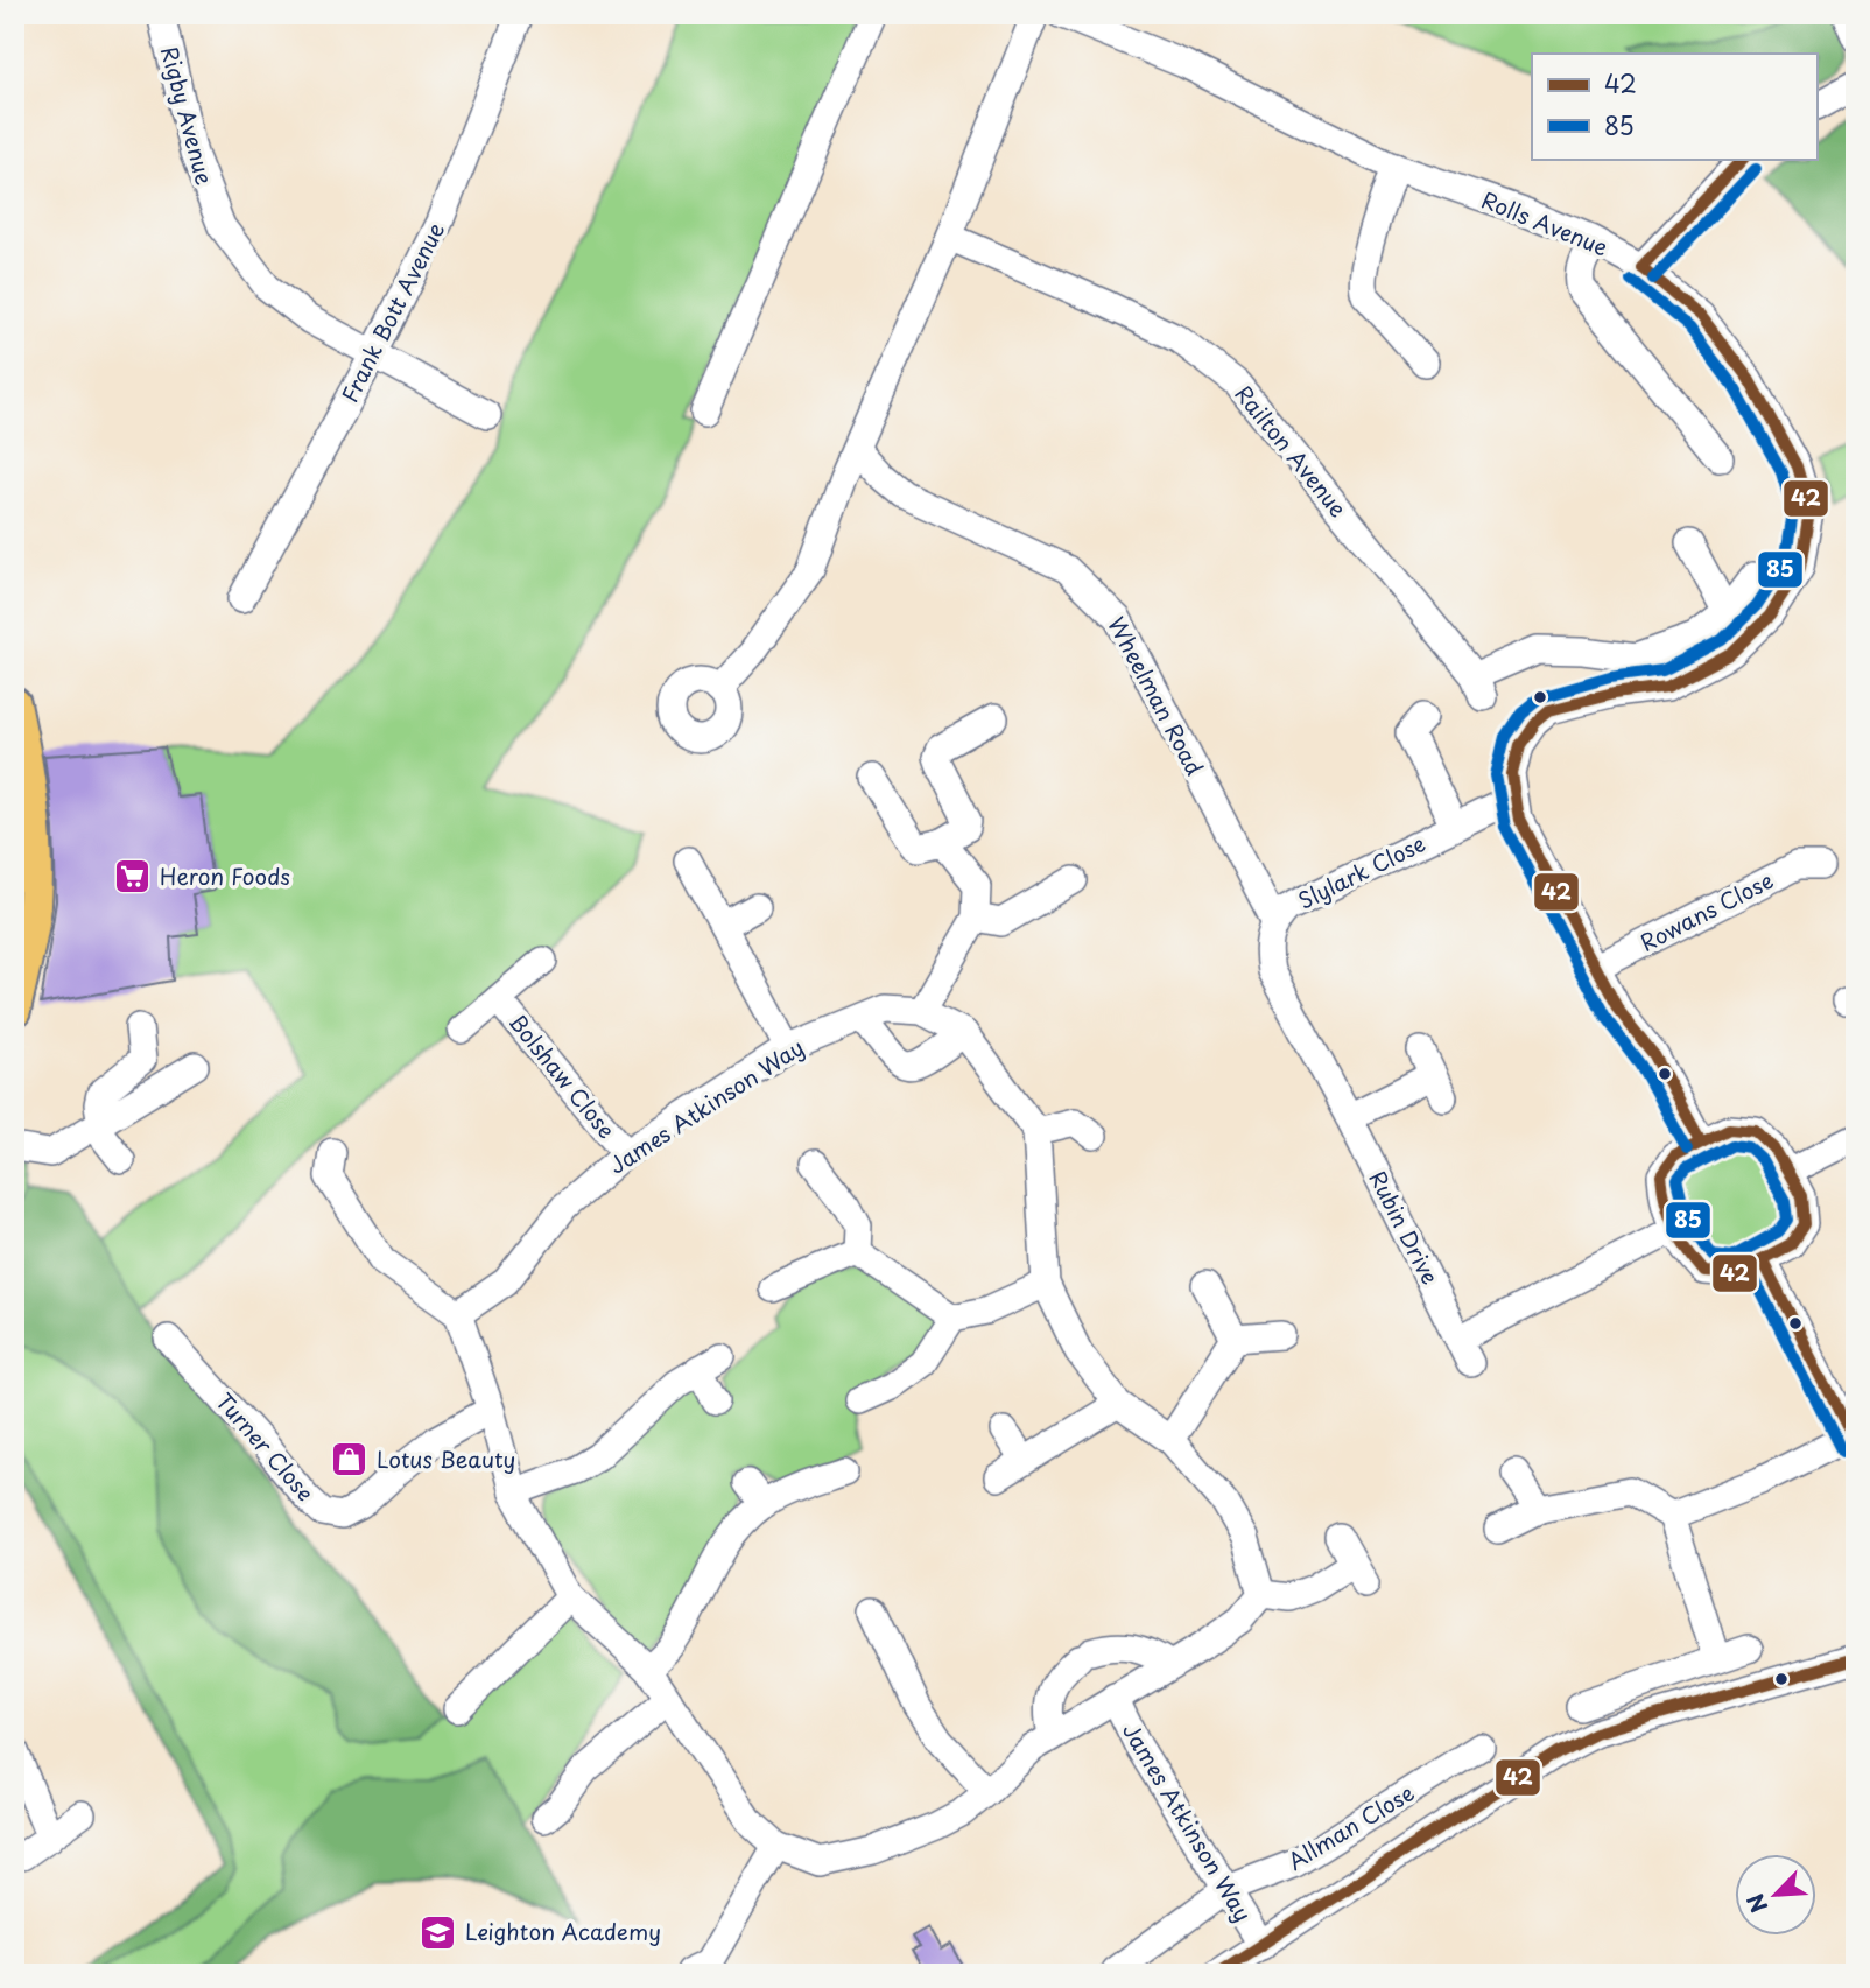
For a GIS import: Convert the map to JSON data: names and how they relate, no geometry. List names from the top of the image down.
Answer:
{
  "streets": {
    "street": [
      "Rigby Avenue",
      "Rolls Avenue",
      "Frank Bott Avenue",
      "Railton Avenue",
      "Wheelman Road",
      "Slylark Close",
      "Rowans Close",
      "Bolshaw Close",
      "James Atkinson Way",
      "Rubin Drive",
      "Turner Close",
      "Allman Close"
    ]
  },
  "crossings": [
    ["Rigby Avenue", "Frank Bott Avenue"],
    ["Rolls Avenue", "Slylark Close"],
    ["Rolls Avenue", "Rowans Close"],
    ["Wheelman Road", "Slylark Close"],
    ["Slylark Close", "Rubin Drive"],
    ["Bolshaw Close", "James Atkinson Way"],
    ["James Atkinson Way", "Turner Close"],
    ["James Atkinson Way", "Allman Close"]
  ],
  "places": {
    "supermarket": ["Heron Foods"],
    "shop": ["Lotus Beauty"],
    "school or university": ["Leighton Academy"]
  },
  "lines": ["transit line 42", "transit line 85"],
  "legend": ["42", "85"],
  "north": "bottom left"
}
